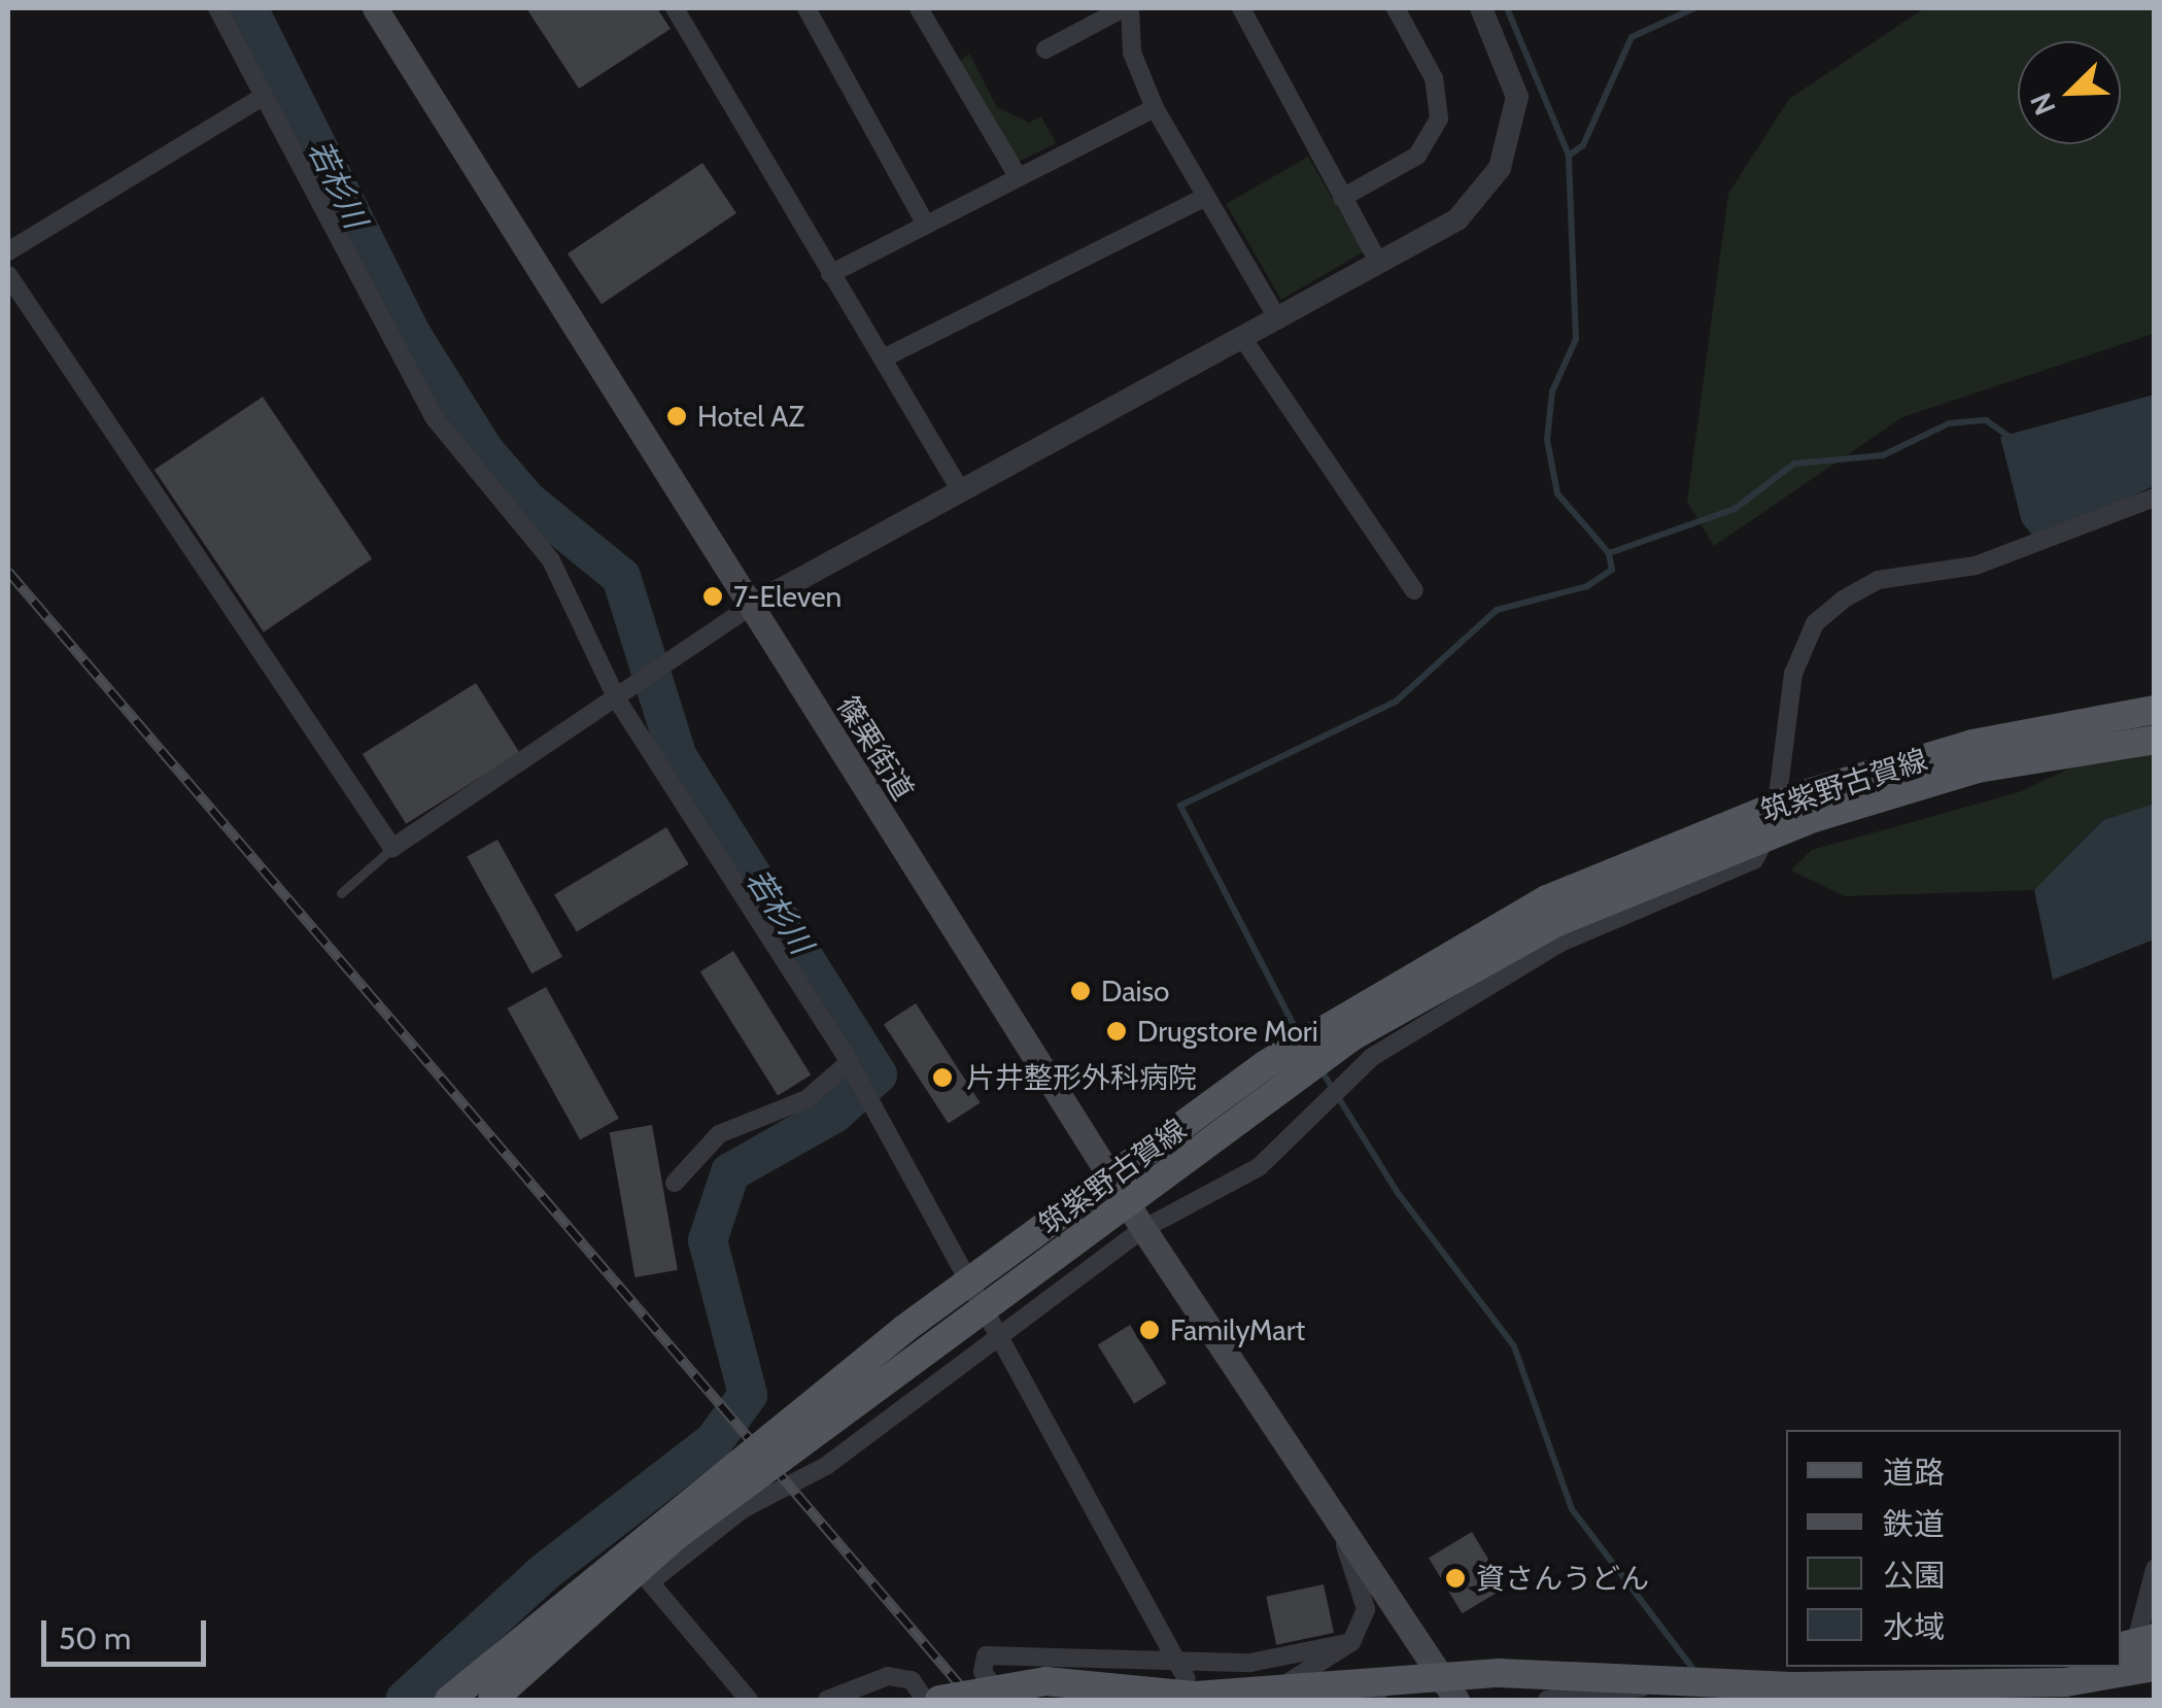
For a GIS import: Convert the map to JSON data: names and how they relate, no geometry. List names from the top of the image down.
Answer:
{
  "streets": {
    "main road": ["篠栗街道", "筑紫野古賀線"]
  },
  "water": ["若杉川"],
  "places": [
    "Hotel AZ",
    "7-Eleven",
    "Daiso",
    "Drugstore Mori",
    "片井整形外科病院",
    "FamilyMart",
    "資さんうどん"
  ],
  "legend": [
    "道路",
    "鉄道",
    "公園",
    "水域"
  ],
  "scale_bar": "50 m",
  "north": "bottom left"
}
